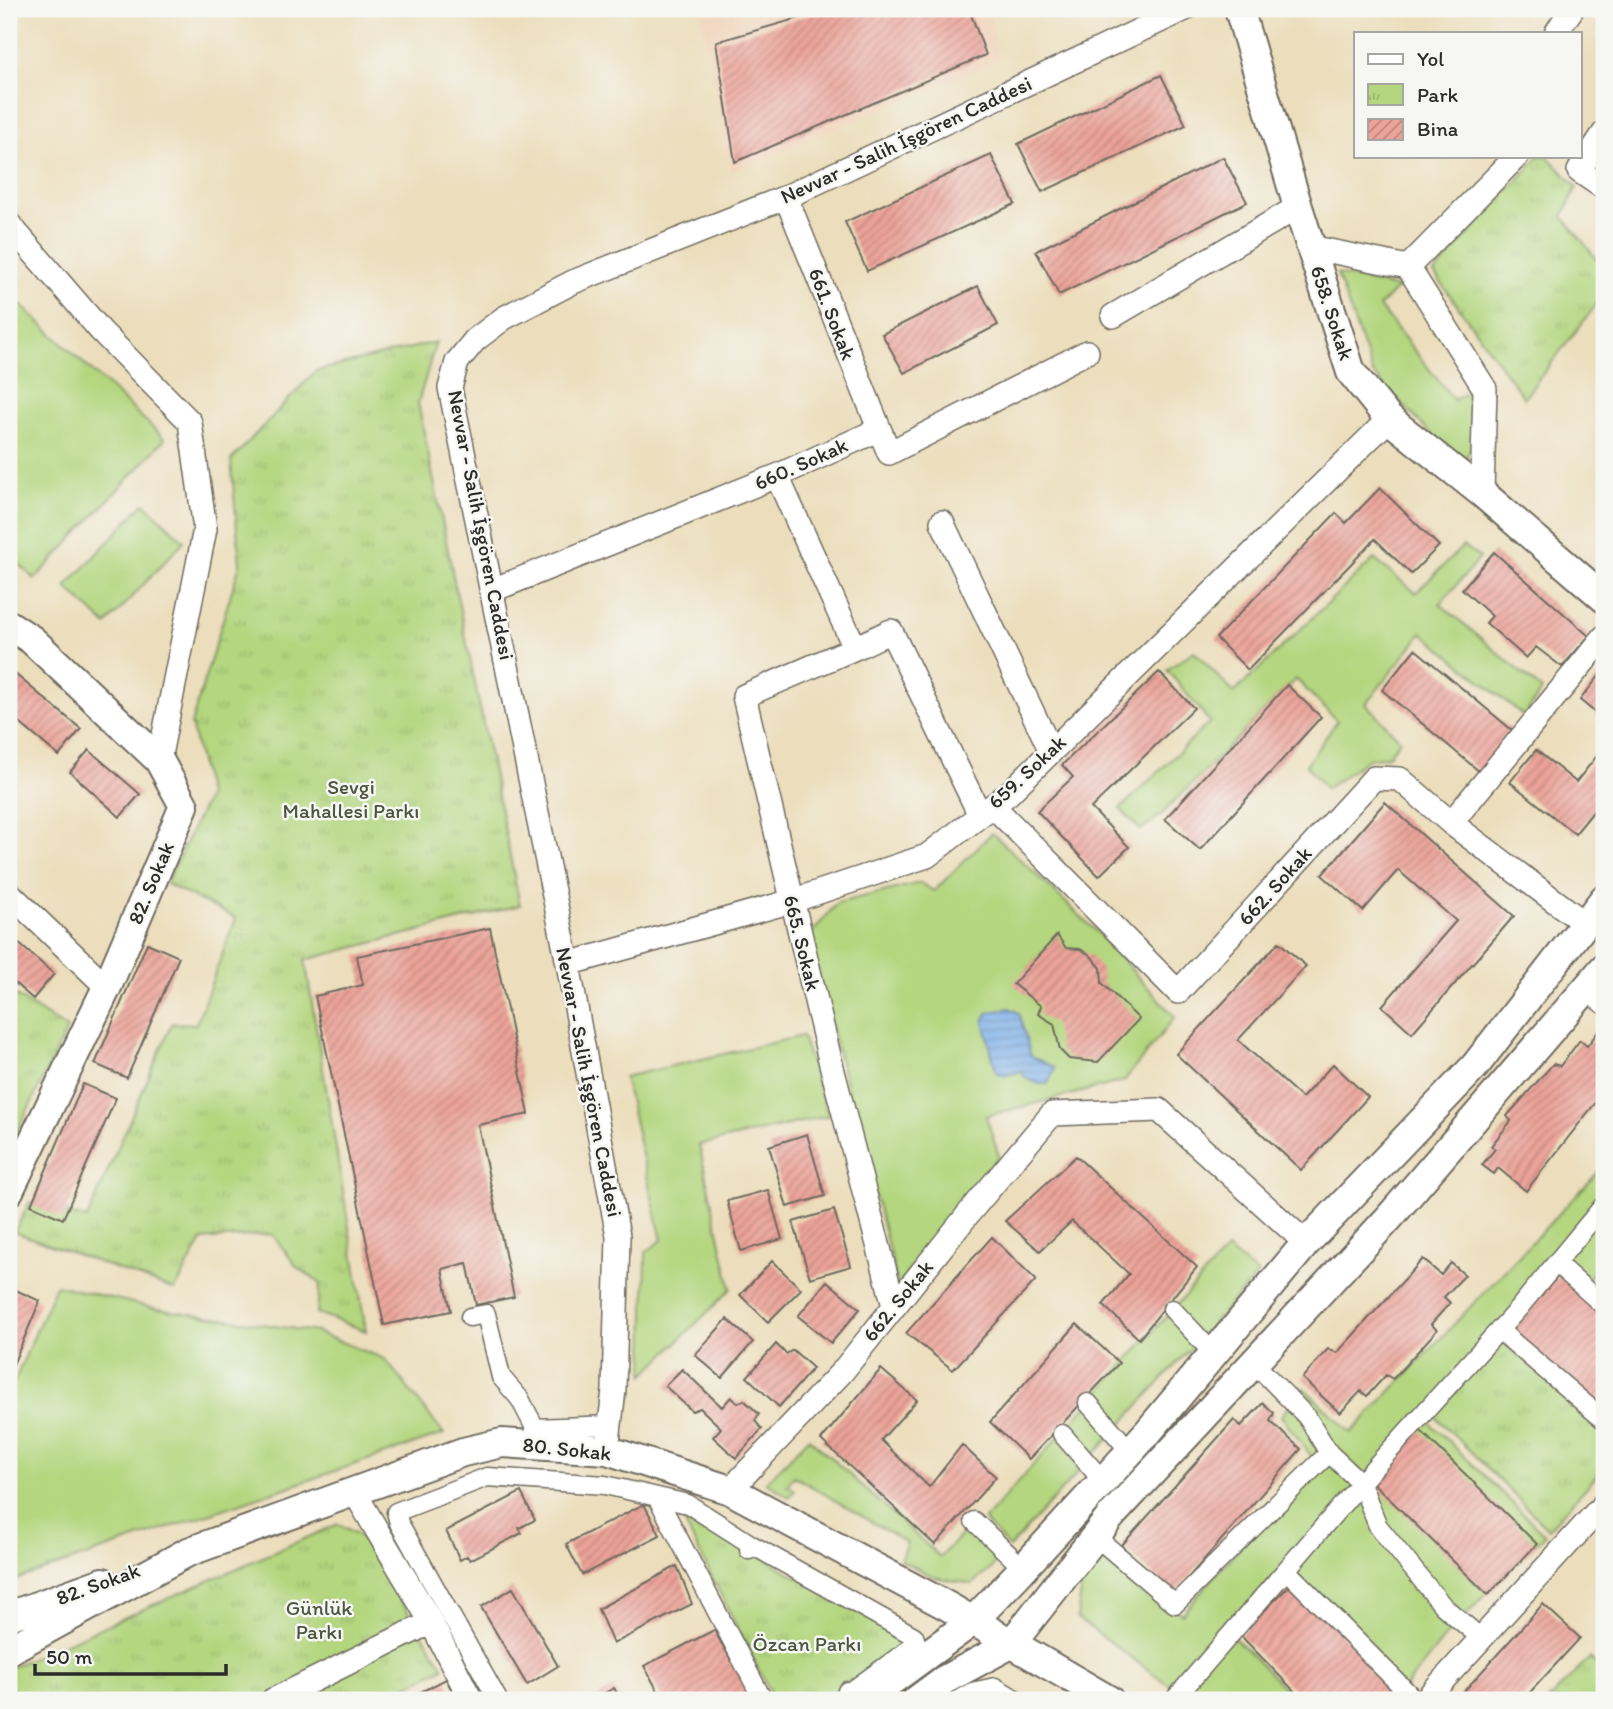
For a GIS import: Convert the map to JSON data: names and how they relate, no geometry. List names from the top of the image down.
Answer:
{
  "streets": {
    "street": [
      "Nevvar - Salih İşgören Caddesi",
      "658. Sokak",
      "661. Sokak",
      "660. Sokak",
      "659. Sokak",
      "82. Sokak",
      "662. Sokak",
      "665. Sokak",
      "80. Sokak"
    ]
  },
  "crossings": [
    ["Nevvar - Salih İşgören Caddesi", "661. Sokak"],
    ["Nevvar - Salih İşgören Caddesi", "660. Sokak"],
    ["Nevvar - Salih İşgören Caddesi", "659. Sokak"],
    ["Nevvar - Salih İşgören Caddesi", "80. Sokak"],
    ["658. Sokak", "659. Sokak"],
    ["661. Sokak", "660. Sokak"],
    ["659. Sokak", "662. Sokak"],
    ["659. Sokak", "665. Sokak"],
    ["82. Sokak", "80. Sokak"],
    ["662. Sokak", "665. Sokak"],
    ["662. Sokak", "80. Sokak"]
  ],
  "parks": ["Sevgi Mahallesi Parkı", "Günlük Parkı", "Özcan Parkı"],
  "legend": ["Yol", "Park", "Bina"],
  "scale_bar": "50 m"
}
